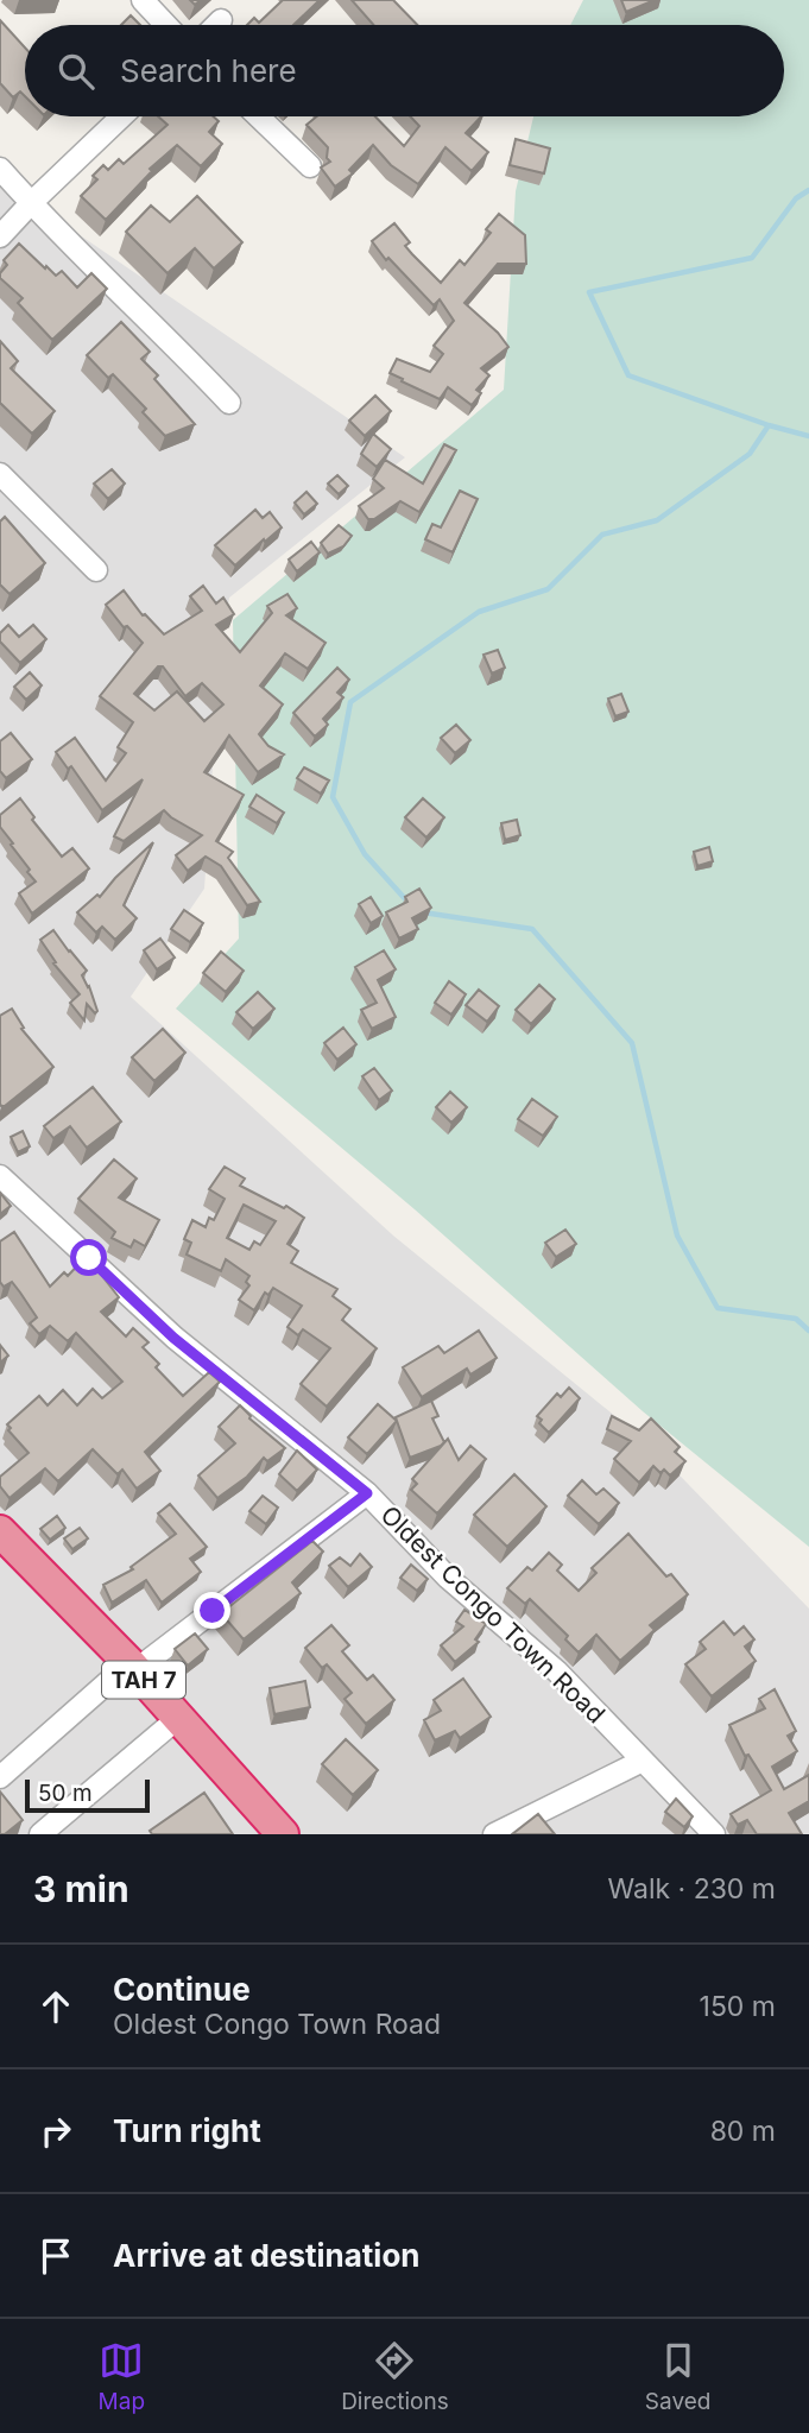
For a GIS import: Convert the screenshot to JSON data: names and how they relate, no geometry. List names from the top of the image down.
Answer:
{
  "streets": {
    "highway": ["TAH 7"],
    "street": ["Oldest Congo Town Road"]
  },
  "scale_bar": "50 m",
  "page": {
    "search": "Search here",
    "scale": "50 m",
    "heading": ["3 min", "Walk · 230 m"],
    "list": [
      ["Continue", "Oldest Congo Town Road", "150 m"],
      ["Turn right", "80 m"],
      "Arrive at destination"
    ],
    "nav": ["Map", "Directions", "Saved"]
  }
}
